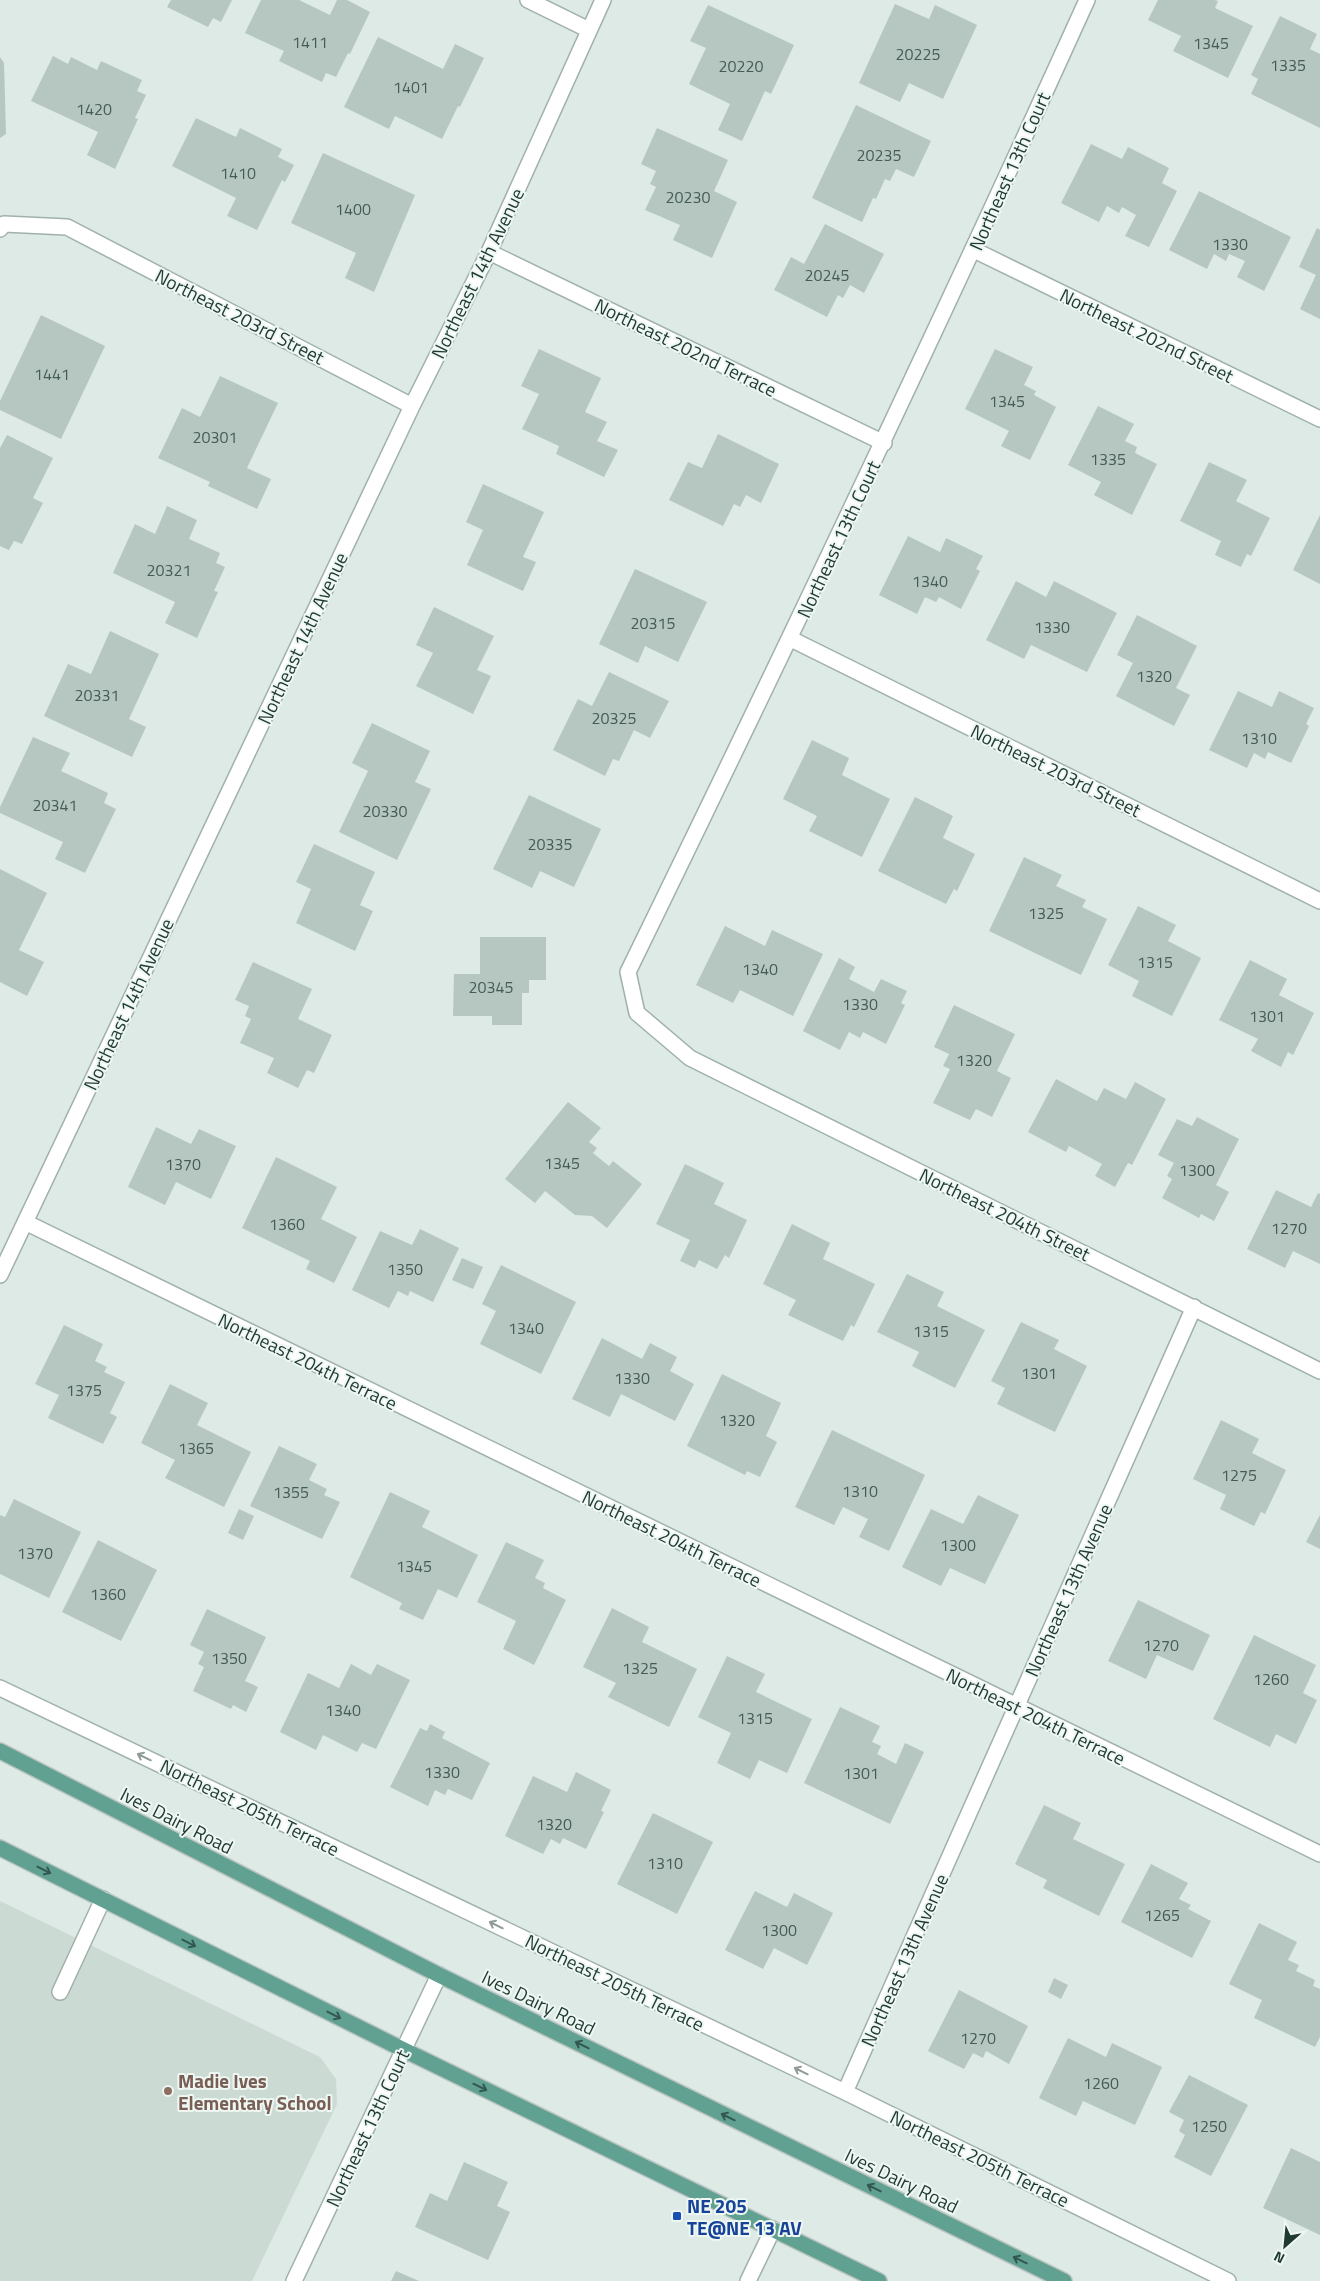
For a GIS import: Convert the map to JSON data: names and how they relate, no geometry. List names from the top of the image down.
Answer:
{
  "streets": {
    "main road": ["Ives Dairy Road"],
    "street": [
      "Northeast 13th Court",
      "Northeast 14th Avenue",
      "Northeast 203rd Street",
      "Northeast 202nd Street",
      "Northeast 202nd Terrace",
      "Northeast 204th Street",
      "Northeast 204th Terrace",
      "Northeast 13th Avenue",
      "Northeast 205th Terrace"
    ]
  },
  "crossings": [
    ["Northeast 13th Court", "Northeast 203rd Street"],
    ["Northeast 13th Court", "Northeast 202nd Street"],
    ["Northeast 13th Court", "Northeast 202nd Terrace"],
    ["Northeast 13th Court", "Northeast 204th Street"],
    ["Northeast 13th Court", "Ives Dairy Road"],
    ["Northeast 14th Avenue", "Northeast 203rd Street"],
    ["Northeast 14th Avenue", "Northeast 202nd Terrace"],
    ["Northeast 14th Avenue", "Northeast 204th Terrace"],
    ["Northeast 204th Street", "Northeast 13th Avenue"],
    ["Northeast 204th Terrace", "Northeast 13th Avenue"],
    ["Northeast 13th Avenue", "Northeast 205th Terrace"]
  ],
  "one_way": ["Northeast 205th Terrace"],
  "places": {
    "other": ["Madie Ives Elementary School"],
    "transit": ["NE 205 TE@NE 13 AV"]
  },
  "house_numbers": [
    "1411",
    "1345",
    "20225",
    "1335",
    "20220",
    "1401",
    "1420",
    "20235",
    "1410",
    "20230",
    "1400",
    "1330",
    "20245",
    "1441",
    "1345",
    "20301",
    "1335",
    "20321",
    "1340",
    "20315",
    "1330",
    "1320",
    "20331",
    "20325",
    "1310",
    "20341",
    "20330",
    "20335",
    "1325",
    "1315",
    "1340",
    "20345",
    "1330",
    "1301",
    "1320",
    "1345",
    "1370",
    "1300",
    "1360",
    "1270",
    "1350",
    "1340",
    "1315",
    "1301",
    "1330",
    "1375",
    "1320",
    "1365",
    "1275",
    "1310",
    "1355",
    "1300",
    "1370",
    "1345",
    "1360",
    "1270",
    "1350",
    "1325",
    "1260",
    "1340",
    "1315",
    "1330",
    "1301",
    "1320",
    "1310",
    "1265",
    "1300",
    "1270",
    "1260",
    "1250"
  ],
  "north": "bottom left"
}
